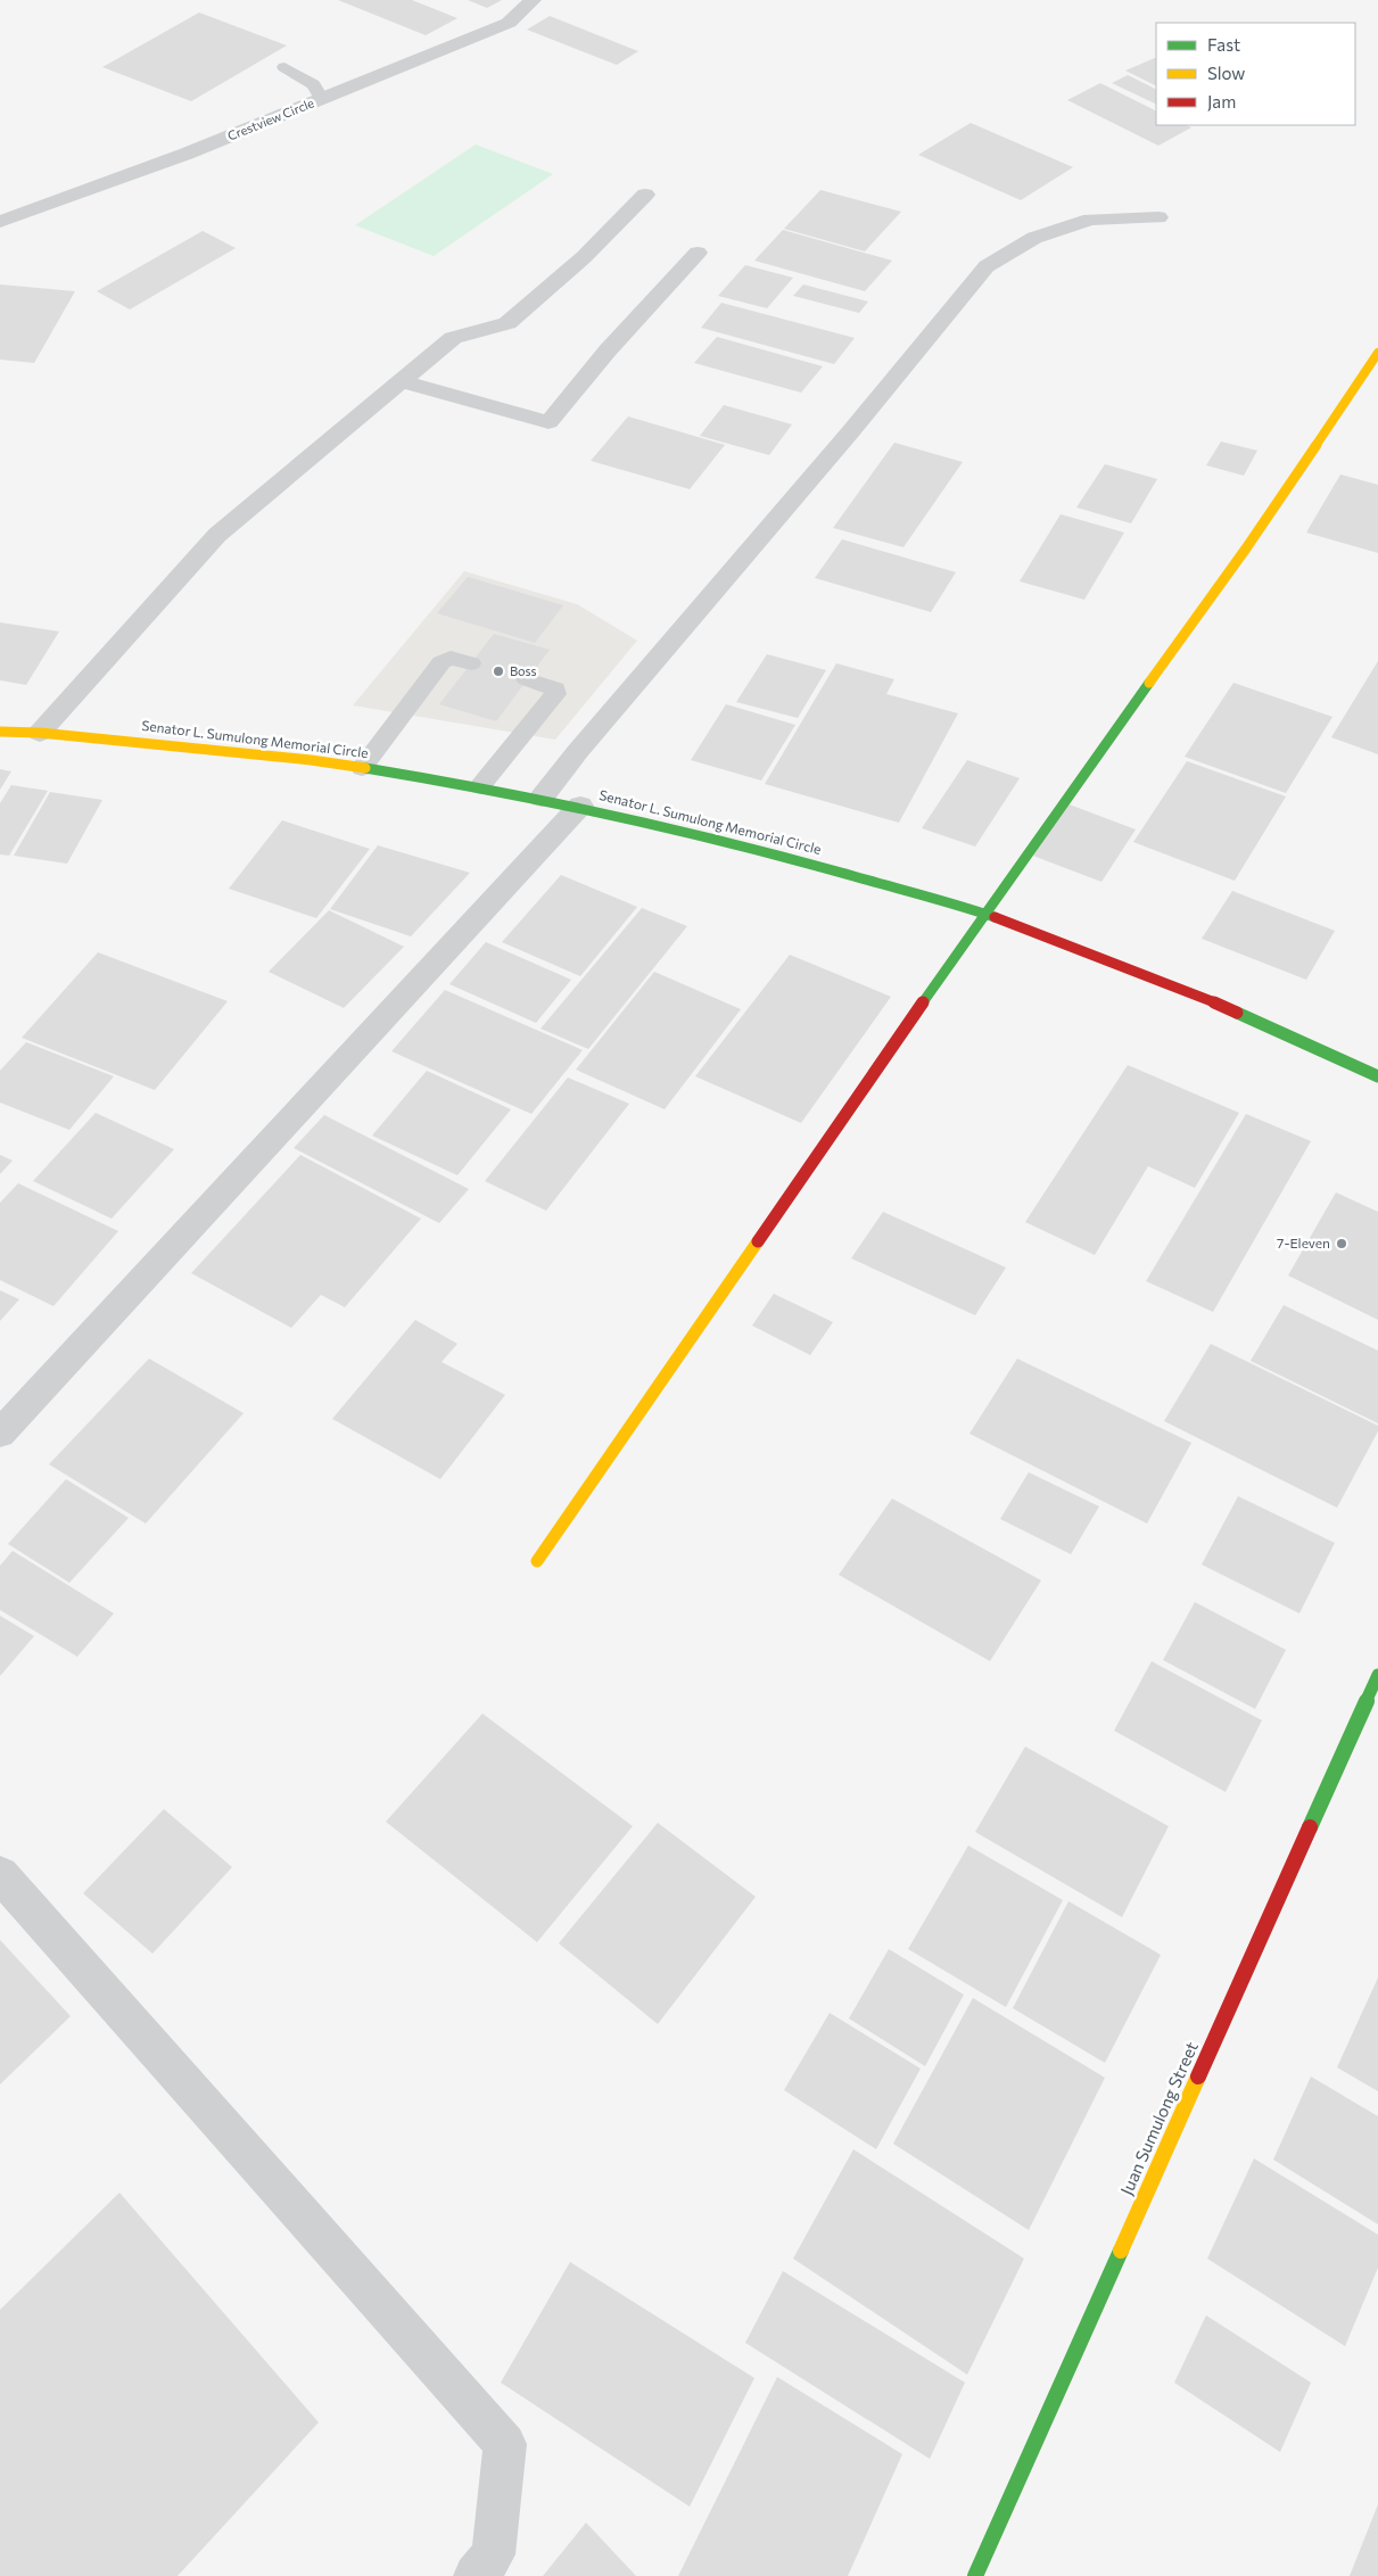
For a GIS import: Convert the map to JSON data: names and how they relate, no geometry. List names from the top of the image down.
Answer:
{
  "streets": {
    "street": ["Crestview Circle", "Senator L. Sumulong Memorial Circle", "Juan Sumulong Street"]
  },
  "places": ["Boss", "7-Eleven"],
  "legend": ["Fast", "Slow", "Jam"]
}
